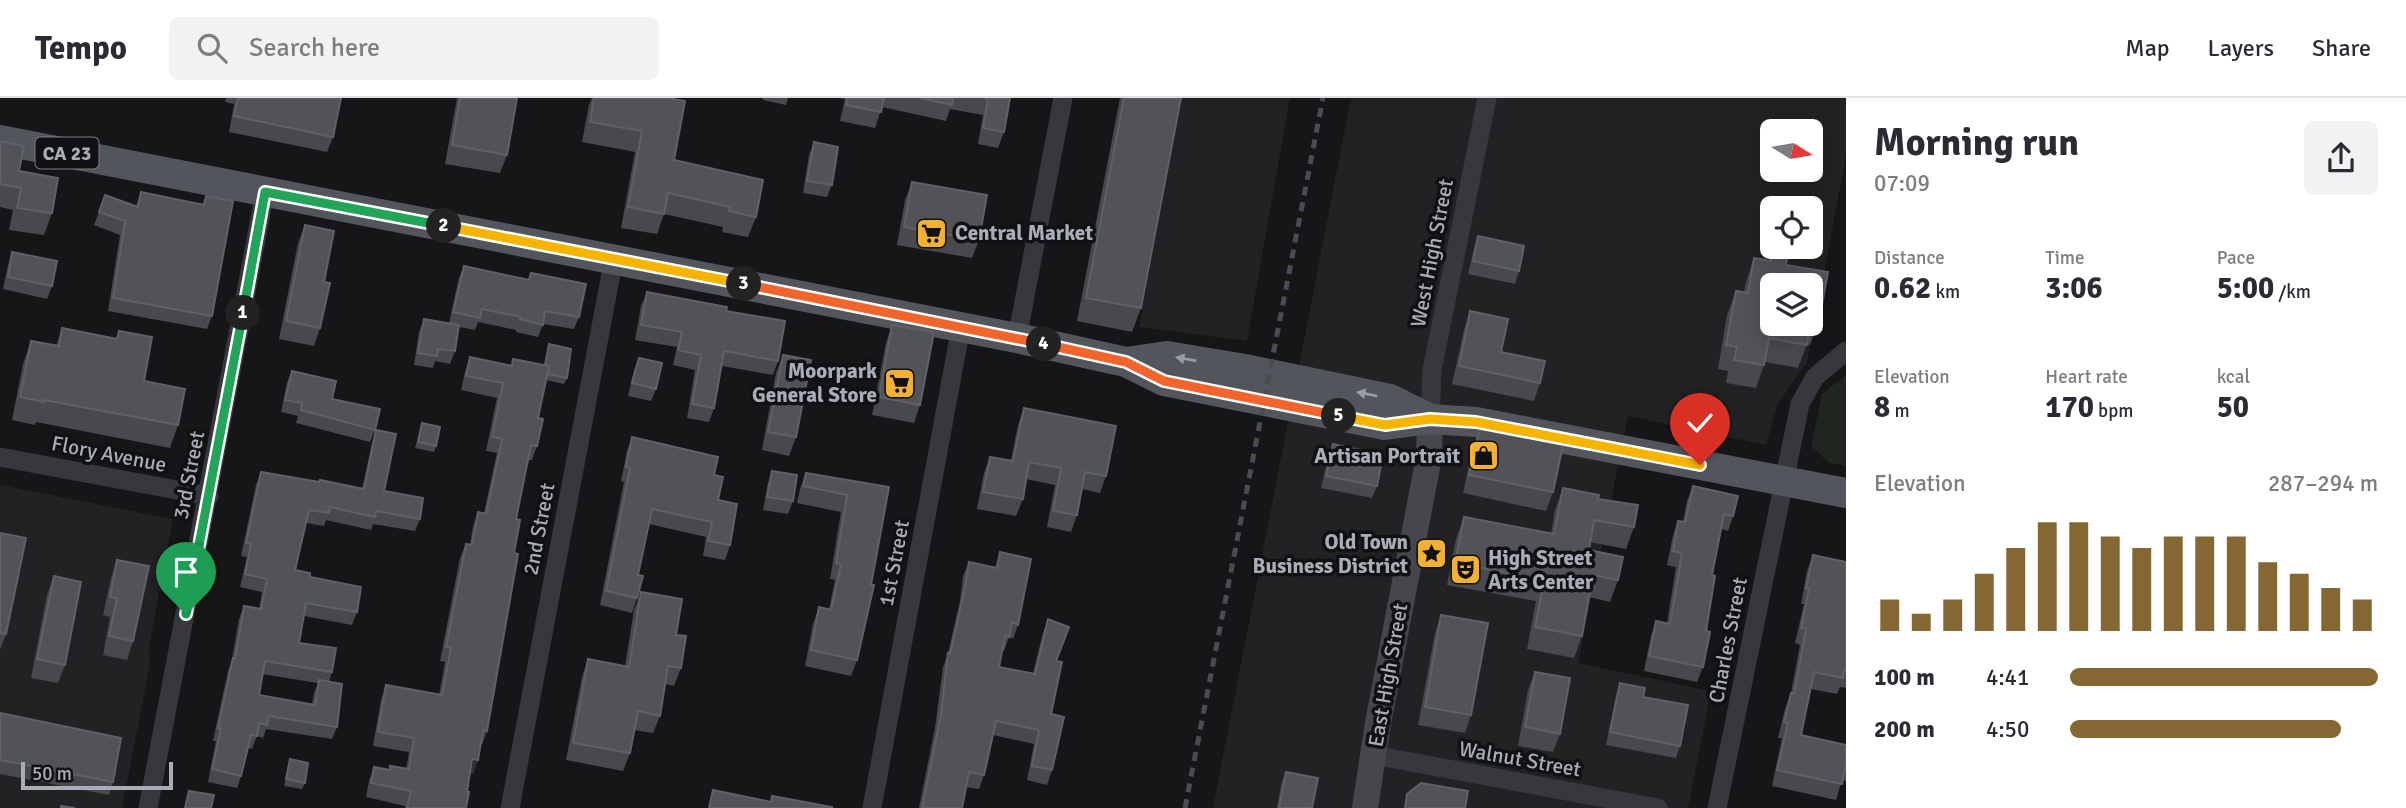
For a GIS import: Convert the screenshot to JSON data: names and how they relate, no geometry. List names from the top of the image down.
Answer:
{
  "streets": {
    "main road": ["CA 23"],
    "street": [
      "West High Street",
      "Flory Avenue",
      "3rd Street",
      "2nd Street",
      "1st Street",
      "Charles Street",
      "East High Street",
      "Walnut Street"
    ]
  },
  "crossings": [
    ["CA 23", "West High Street"],
    ["CA 23", "3rd Street"],
    ["CA 23", "2nd Street"],
    ["CA 23", "1st Street"],
    ["CA 23", "Charles Street"],
    ["CA 23", "East High Street"],
    ["West High Street", "East High Street"],
    ["Flory Avenue", "3rd Street"],
    ["East High Street", "Walnut Street"]
  ],
  "places": {
    "supermarket": ["Central Market", "Moorpark General Store"],
    "shop": ["Artisan Portrait"],
    "place": ["Old Town Business District"],
    "theatre": ["High Street Arts Center"]
  },
  "scale_bar": "50 m",
  "north": "right",
  "page": {
    "header": "Tempo",
    "search": "Search here",
    "nav": ["Map", "Layers", "Share"],
    "heading": ["Morning run", "07:09"],
    "pins": [
      "2",
      "3",
      "1",
      "4",
      "5"
    ],
    "stats": [
      ["Distance", "0.62 km"],
      ["Time", "3:06"],
      ["Pace", "5:00 /km"],
      ["Elevation", "8 m"],
      ["Heart rate", "170 bpm"],
      ["kcal", "50"]
    ],
    "chart": ["Elevation", "287–294 m"],
    "list": [
      {
        "name": "100 m",
        "note": "4:41"
      },
      {
        "name": "200 m",
        "note": "4:50"
      }
    ],
    "scale": "50 m"
  }
}
